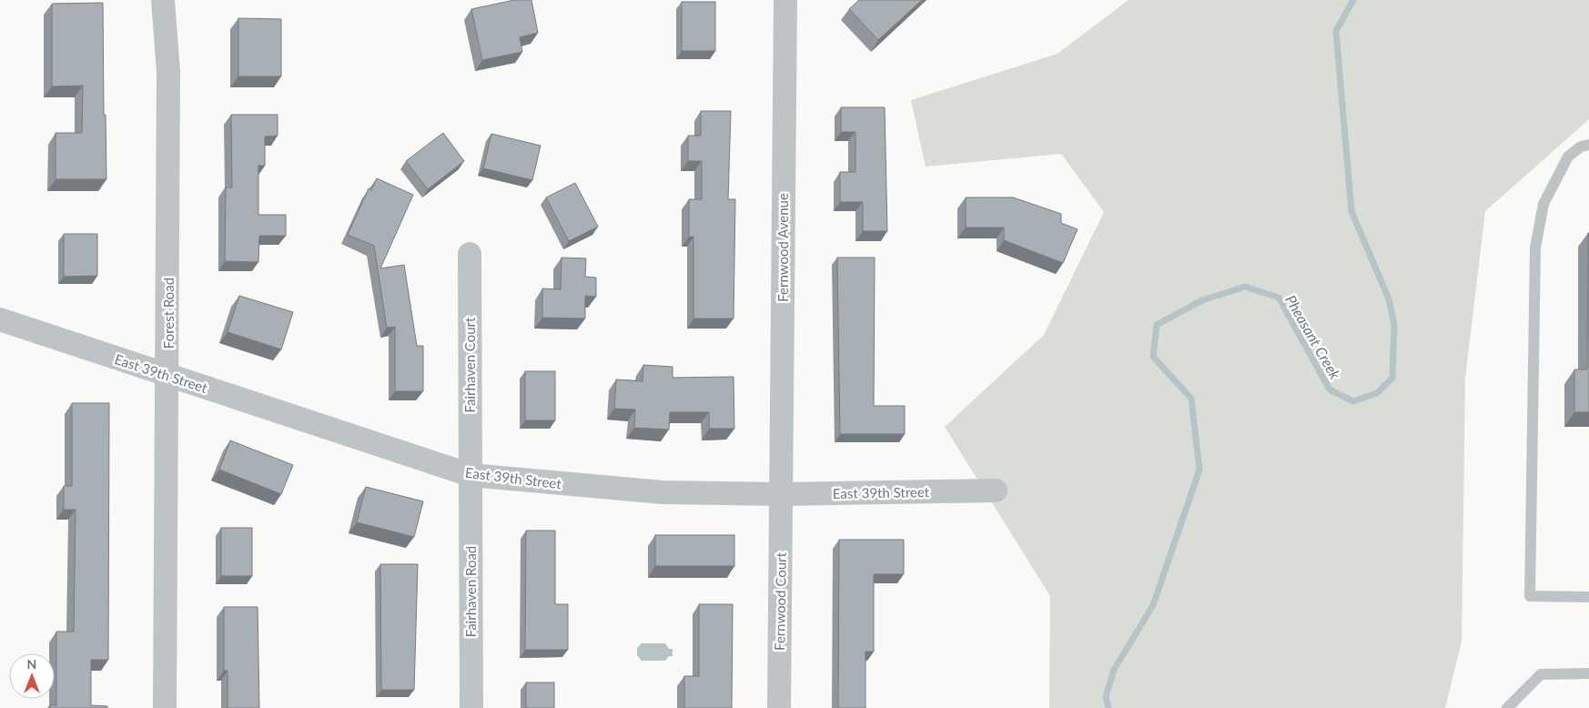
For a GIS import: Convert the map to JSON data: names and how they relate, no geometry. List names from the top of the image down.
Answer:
{
  "streets": {
    "street": [
      "Fernwood Avenue",
      "Forest Road",
      "Fairhaven Court",
      "East 39th Street",
      "Fairhaven Road",
      "Fernwood Court"
    ]
  },
  "crossings": [
    ["Fernwood Avenue", "East 39th Street"],
    ["Fernwood Avenue", "Fernwood Court"],
    ["Forest Road", "East 39th Street"],
    ["Fairhaven Court", "East 39th Street"],
    ["Fairhaven Court", "Fairhaven Road"],
    ["East 39th Street", "Fairhaven Road"],
    ["East 39th Street", "Fernwood Court"]
  ],
  "water": ["Pheasant Creek"],
  "north": "top"
}
